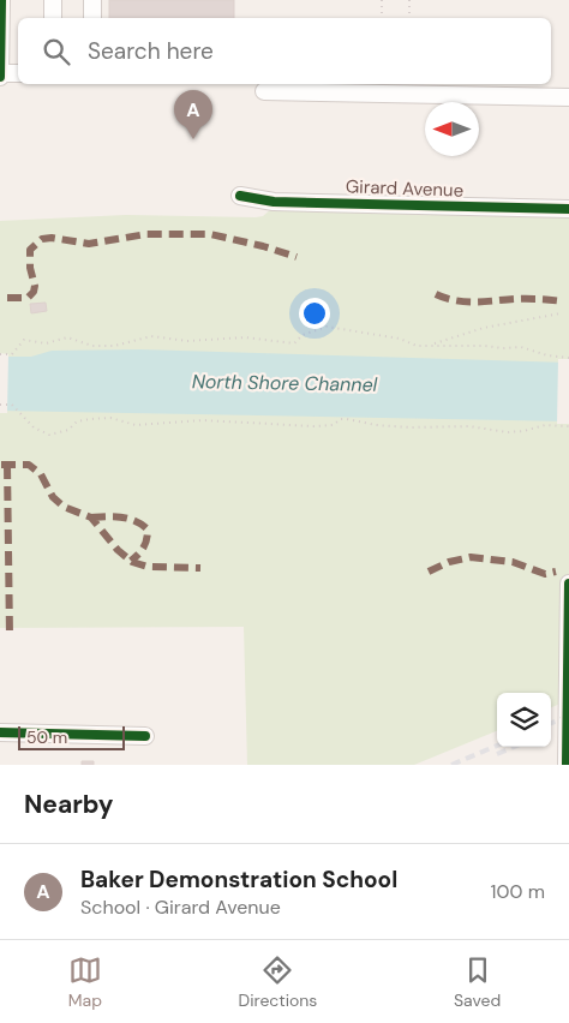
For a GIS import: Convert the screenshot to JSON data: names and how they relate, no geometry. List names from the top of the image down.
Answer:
{
  "streets": {
    "street": ["Girard Avenue"]
  },
  "water": ["North Shore Channel"],
  "scale_bar": "50 m",
  "north": "left",
  "page": {
    "search": "Search here",
    "pins": "A",
    "scale": "50 m",
    "heading": "Nearby",
    "list": [
      {
        "mark": "A",
        "name": "Baker Demonstration School",
        "note": "School · Girard Avenue",
        "value": "100 m"
      }
    ],
    "nav": ["Map", "Directions", "Saved"]
  }
}
